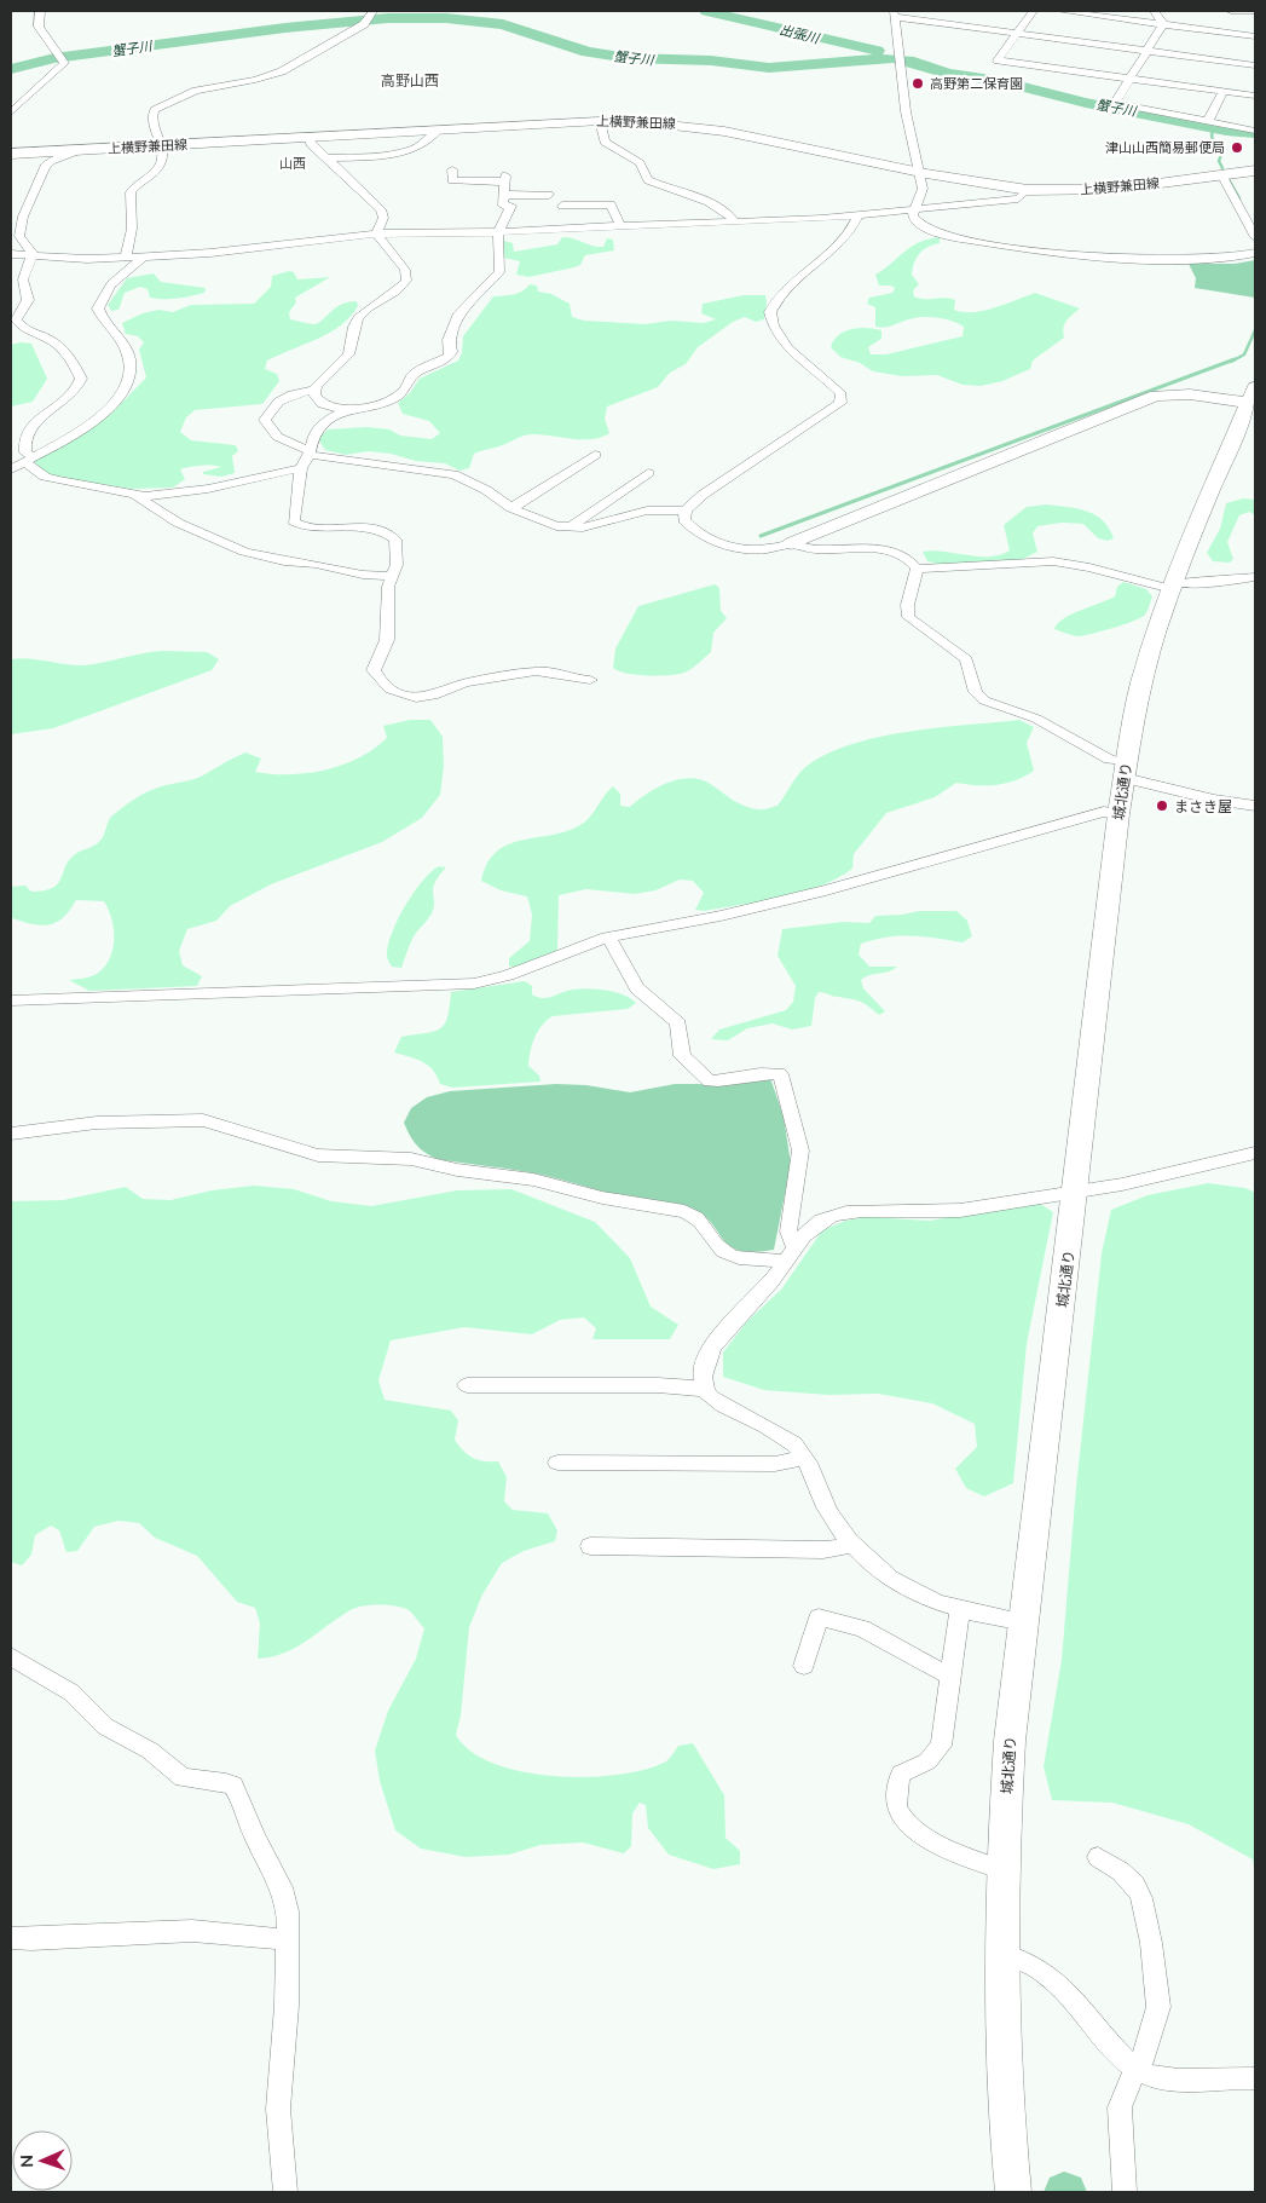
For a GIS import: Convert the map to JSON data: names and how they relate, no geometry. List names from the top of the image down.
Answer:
{
  "streets": {
    "street": ["上横野兼田線", "城北通り"]
  },
  "districts": ["高野山西", "山西"],
  "water": ["出張川", "蟹子川"],
  "places": ["高野第二保育園", "津山山西簡易郵便局", "まさき屋"],
  "north": "left"
}
